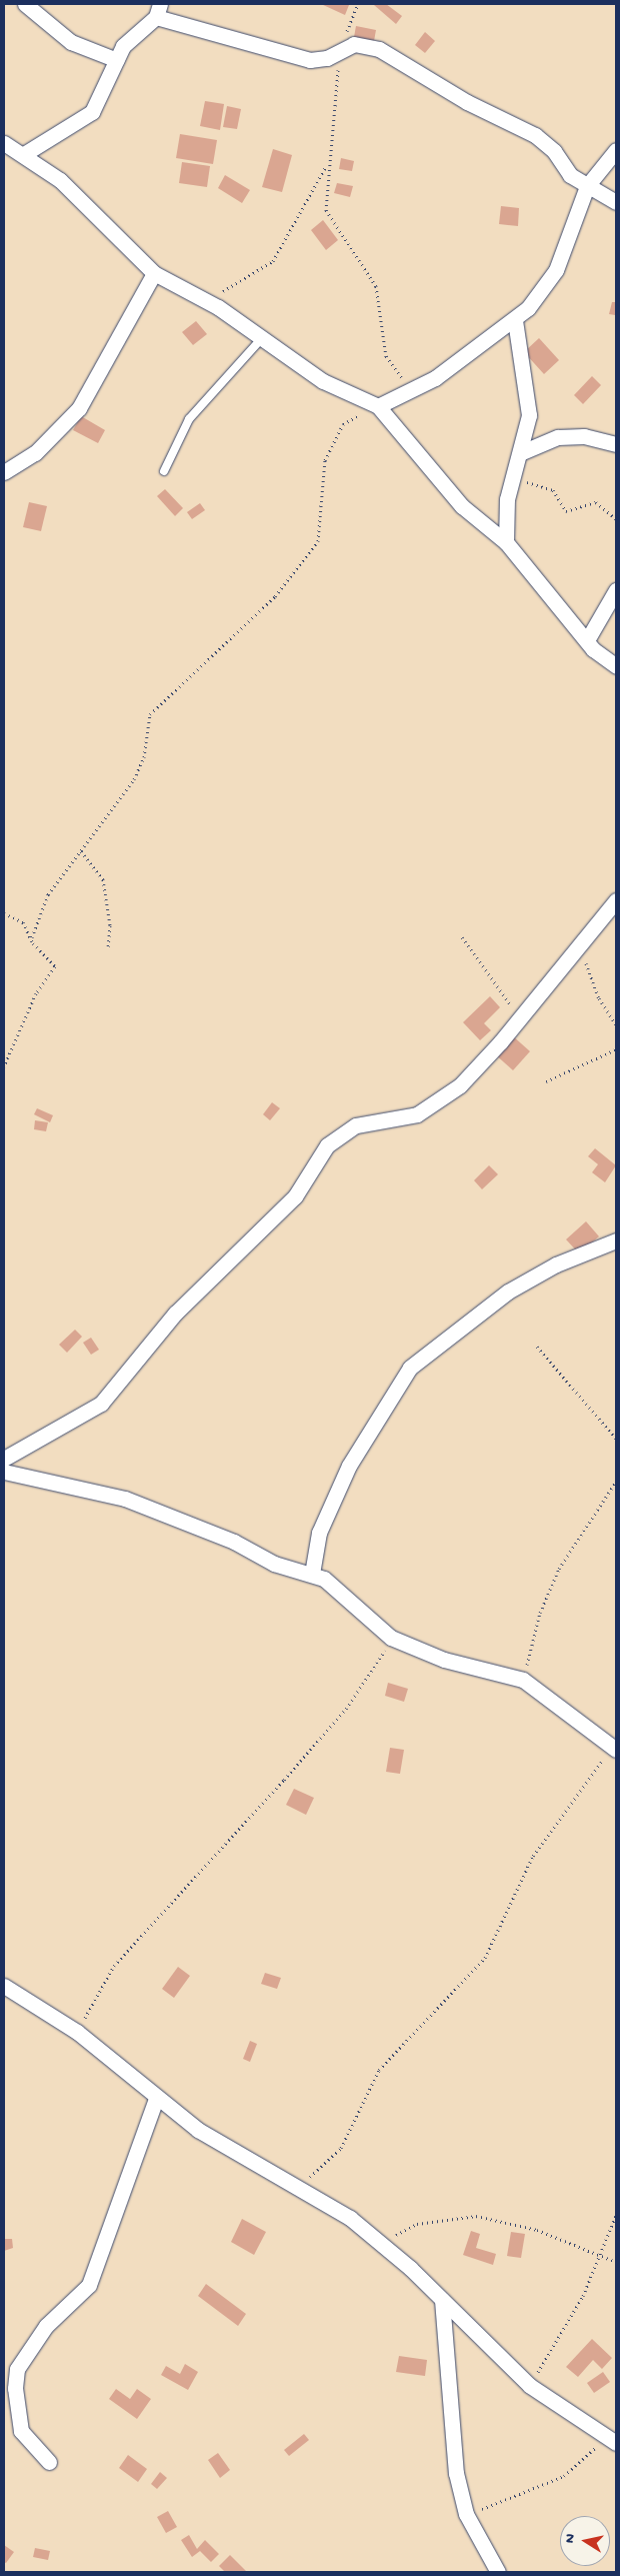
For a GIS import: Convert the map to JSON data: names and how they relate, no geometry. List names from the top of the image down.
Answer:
{
  "north": "left"
}
